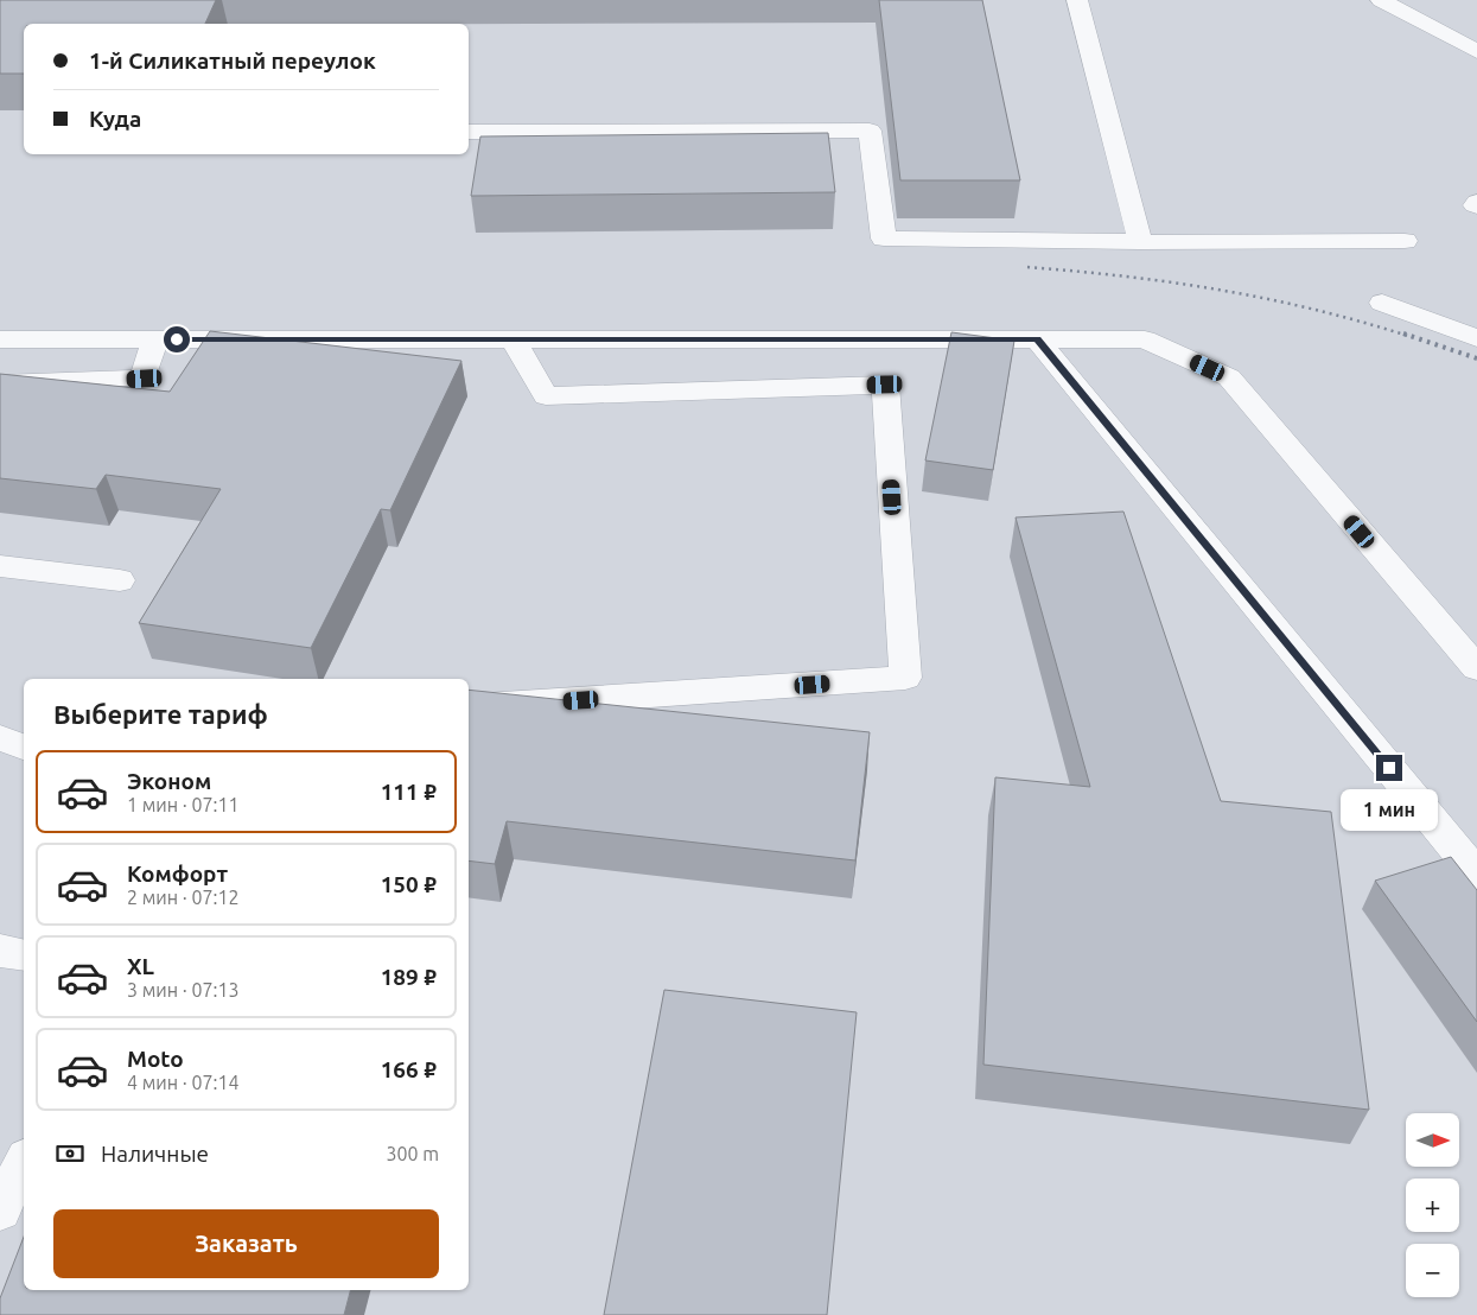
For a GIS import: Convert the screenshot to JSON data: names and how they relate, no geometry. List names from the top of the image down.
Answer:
{
  "north": "right",
  "page": {
    "banner": ["1-й Силикатный переулок", "Куда"],
    "heading": "Выберите тариф",
    "list": [
      {
        "name": "Эконом",
        "note": "1 мин · 07:11",
        "value": "111 ₽"
      },
      {
        "name": "Комфорт",
        "note": "2 мин · 07:12",
        "value": "150 ₽"
      },
      {
        "name": "XL",
        "note": "3 мин · 07:13",
        "value": "189 ₽"
      },
      {
        "name": "Moto",
        "note": "4 мин · 07:14",
        "value": "166 ₽"
      }
    ],
    "bubble": "1 мин",
    "map_buttons": ["+", "−"],
    "pay": ["Наличные", "300 m"],
    "buttons": "Заказать"
  }
}
